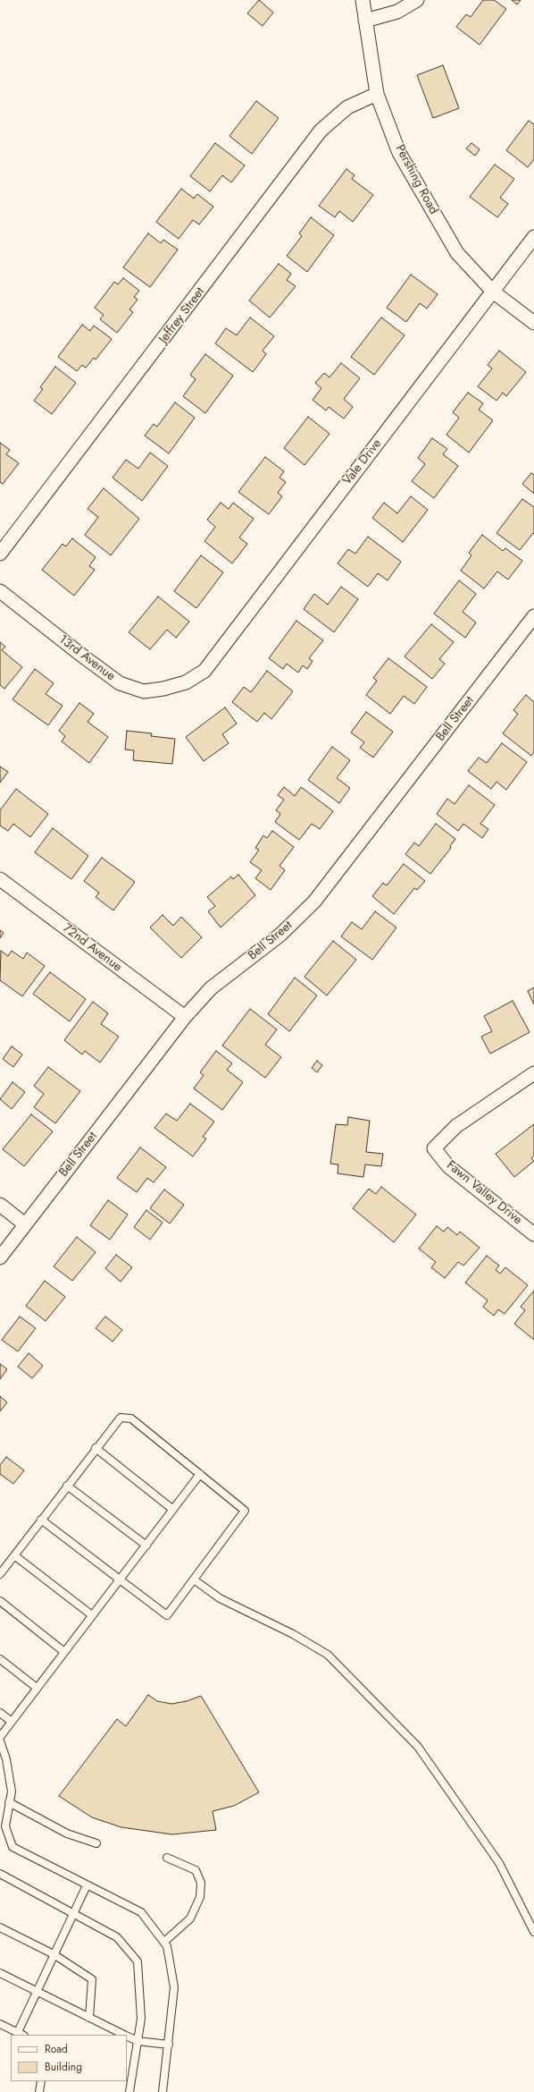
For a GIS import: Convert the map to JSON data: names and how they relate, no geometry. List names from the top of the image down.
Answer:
{
  "streets": {
    "street": [
      "Pershing Road",
      "Jeffrey Street",
      "Vale Drive",
      "13rd Avenue",
      "Bell Street",
      "72nd Avenue",
      "Fawn Valley Drive"
    ]
  },
  "crossings": [
    ["Pershing Road", "Jeffrey Street"],
    ["Pershing Road", "Vale Drive"],
    ["Vale Drive", "13rd Avenue"],
    ["Bell Street", "72nd Avenue"]
  ],
  "legend": ["Road", "Building"]
}
